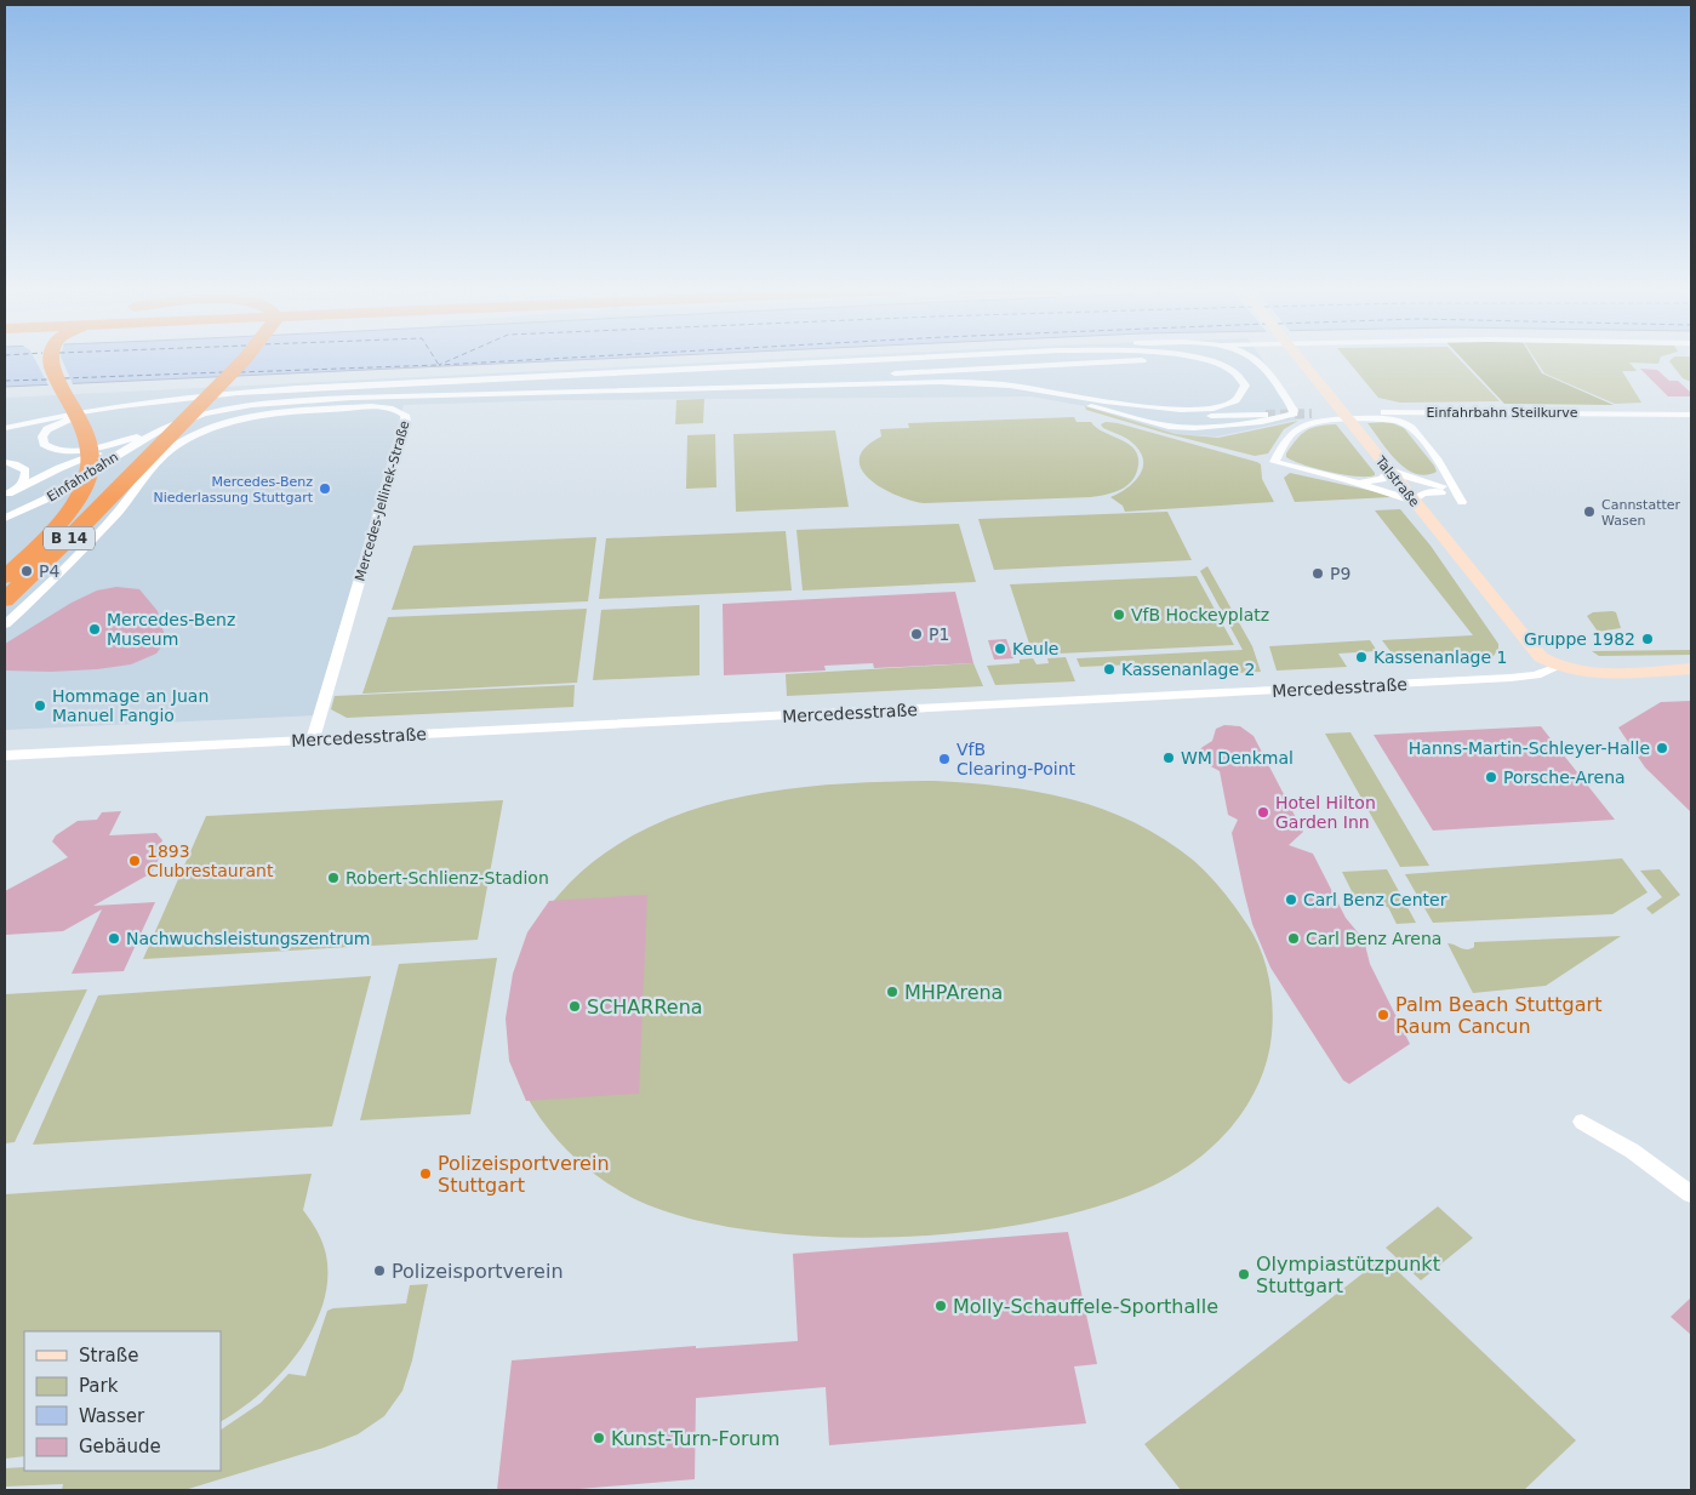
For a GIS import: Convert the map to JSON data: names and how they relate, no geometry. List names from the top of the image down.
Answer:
{
  "streets": {
    "highway": ["B 14"],
    "main road": ["Talstraße", "Mercedesstraße"],
    "street": ["Einfahrbahn Steilkurve", "Einfahrbahn", "Mercedes-Jellinek-Straße"]
  },
  "crossings": [
    ["Talstraße", "Mercedesstraße"],
    ["Mercedes-Jellinek-Straße", "Mercedesstraße"]
  ],
  "places": [
    "Mercedes-Benz Niederlassung Stuttgart",
    "Cannstatter Wasen",
    "P4",
    "P9",
    "VfB Hockeyplatz",
    "Mercedes-Benz Museum",
    "P1",
    "Gruppe 1982",
    "Keule",
    "Kassenanlage 1",
    "Kassenanlage 2",
    "Hommage an Juan Manuel Fangio",
    "Hanns-Martin-Schleyer-Halle",
    "WM Denkmal",
    "VfB Clearing-Point",
    "Porsche-Arena",
    "Hotel Hilton Garden Inn",
    "1893 Clubrestaurant",
    "Robert-Schlienz-Stadion",
    "Carl Benz Center",
    "Nachwuchsleistungszentrum",
    "Carl Benz Arena",
    "MHPArena",
    "SCHARRena",
    "Palm Beach Stuttgart Raum Cancun",
    "Polizeisportverein Stuttgart",
    "Polizeisportverein",
    "Olympiastützpunkt Stuttgart",
    "Molly-Schauffele-Sporthalle",
    "Kunst-Turn-Forum"
  ],
  "legend": [
    "Straße",
    "Park",
    "Wasser",
    "Gebäude"
  ]
}
